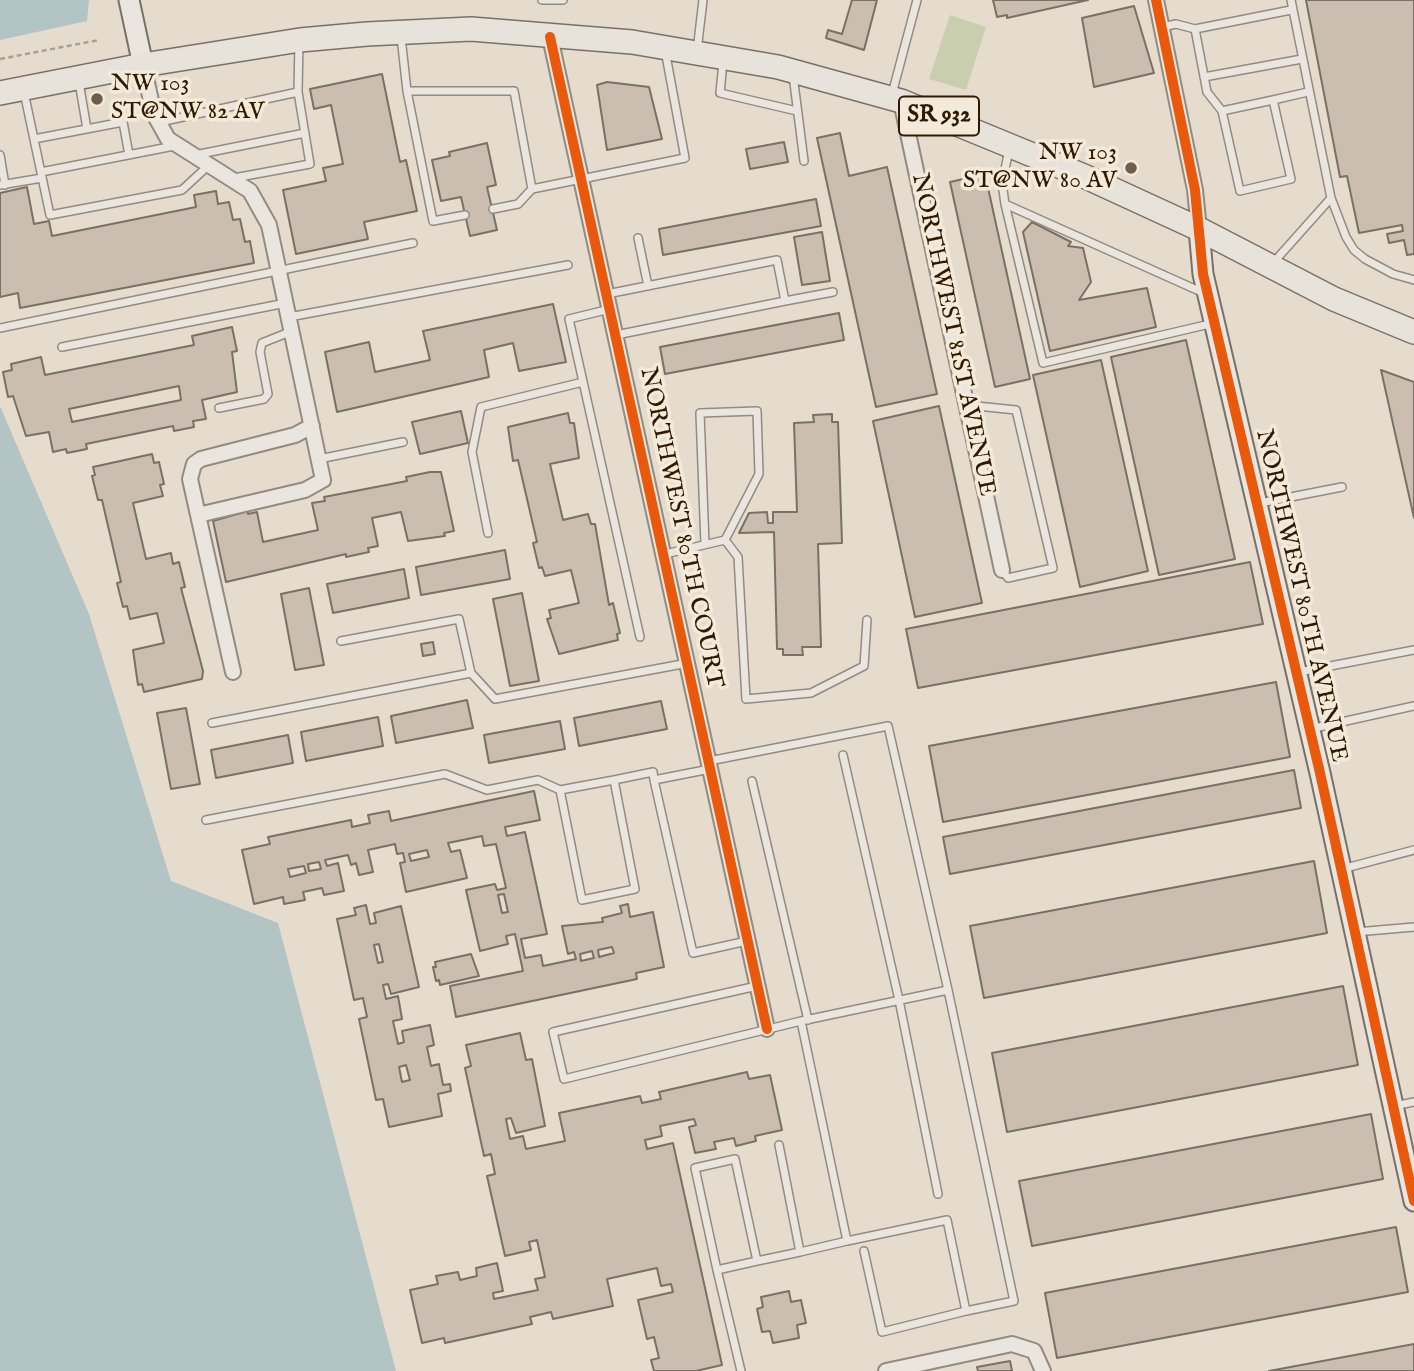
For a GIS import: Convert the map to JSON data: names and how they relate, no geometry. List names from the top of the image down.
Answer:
{
  "streets": {
    "main road": ["SR 932"],
    "street": ["NORTHWEST 81ST AVENUE", "NORTHWEST 80TH COURT", "NORTHWEST 80TH AVENUE"]
  },
  "crossings": [
    ["SR 932", "NORTHWEST 81ST AVENUE"],
    ["SR 932", "NORTHWEST 80TH COURT"],
    ["SR 932", "NORTHWEST 80TH AVENUE"]
  ],
  "places": ["NW 103 ST@NW 82 AV", "NW 103 ST@NW 80 AV"]
}
